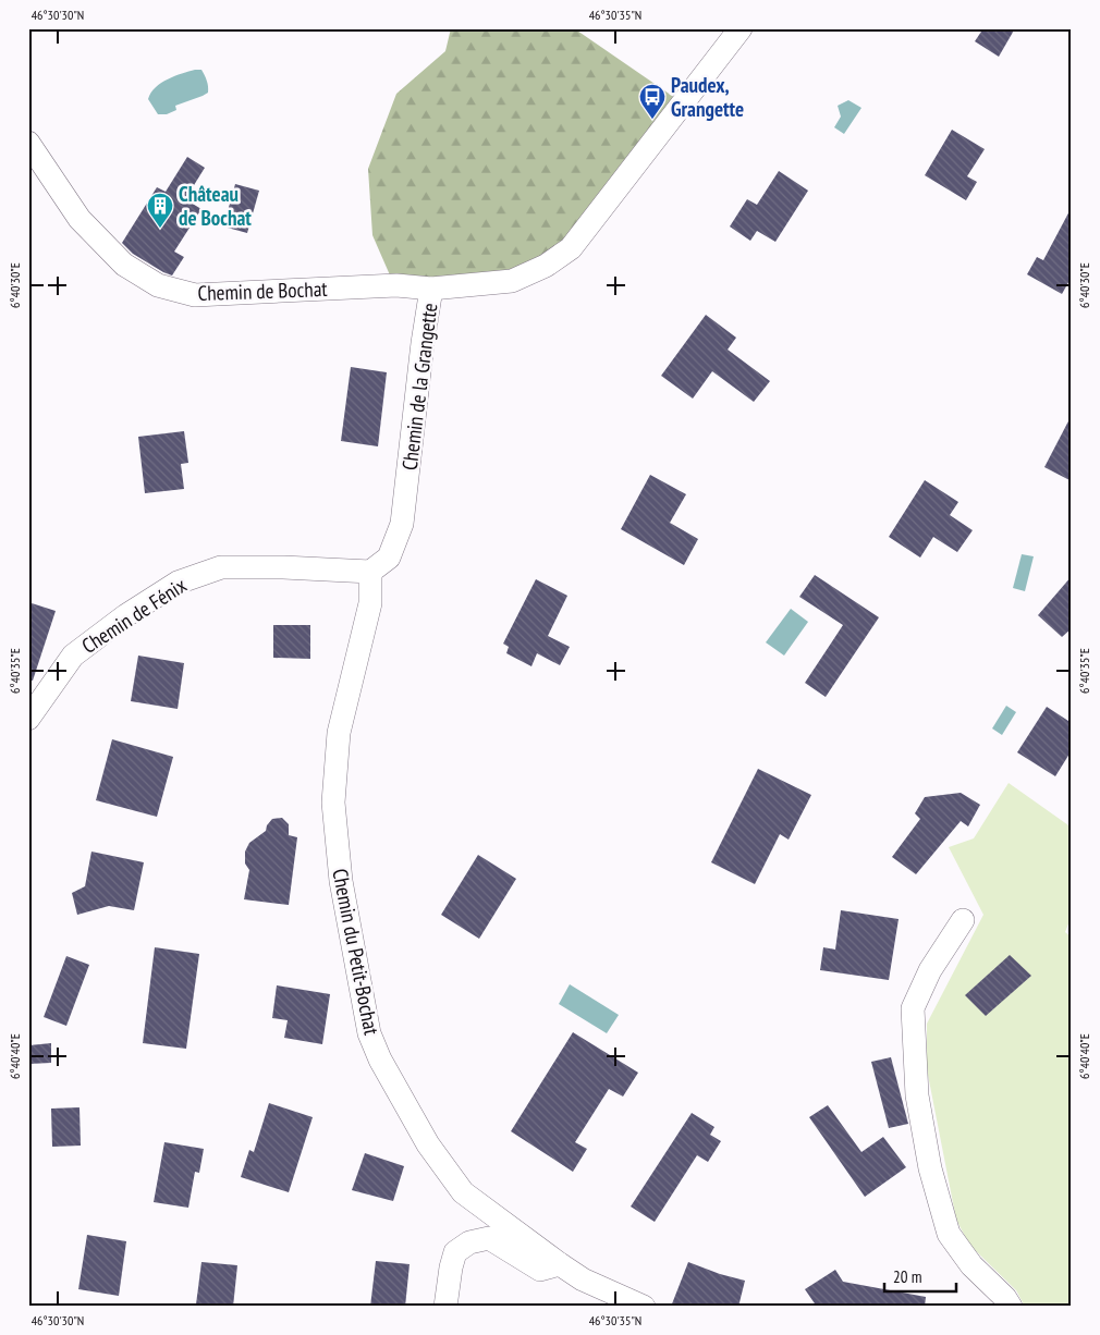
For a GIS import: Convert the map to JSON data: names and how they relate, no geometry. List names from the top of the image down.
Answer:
{
  "streets": {
    "street": [
      "Chemin de Bochat",
      "Chemin de la Grangette",
      "Chemin de Fénix",
      "Chemin du Petit-Bochat"
    ]
  },
  "crossings": [
    ["Chemin de Bochat", "Chemin de la Grangette"],
    ["Chemin de la Grangette", "Chemin de Fénix"],
    ["Chemin de la Grangette", "Chemin du Petit-Bochat"],
    ["Chemin de Fénix", "Chemin du Petit-Bochat"]
  ],
  "places": {
    "bus stop": ["Paudex, Grangette"],
    "building": ["Château de Bochat"]
  },
  "scale_bar": "20 m",
  "coordinates": [
    "46°30'30\"N",
    "46°30'35\"N",
    "6°40'30\"E",
    "6°40'35\"E",
    "6°40'40\"E"
  ]
}
